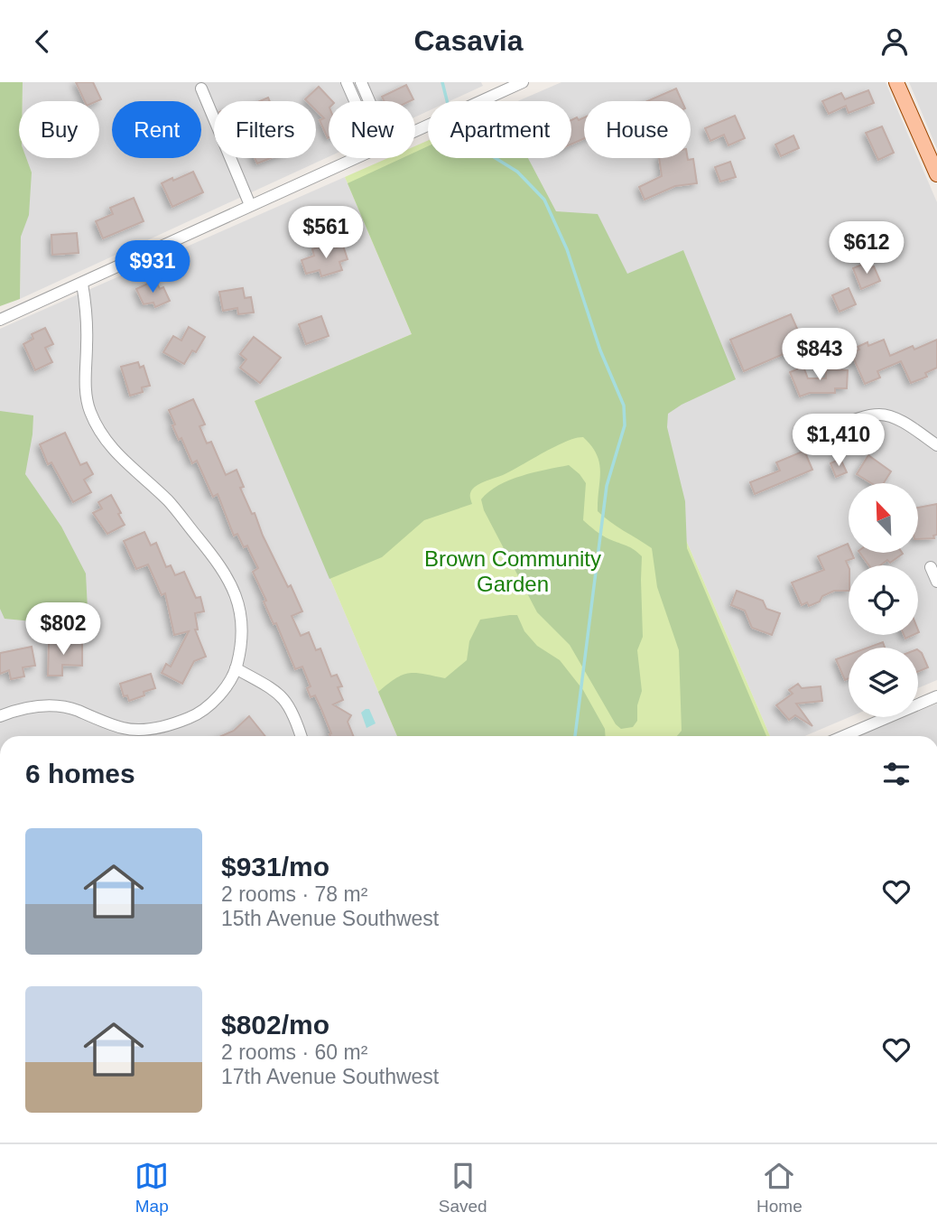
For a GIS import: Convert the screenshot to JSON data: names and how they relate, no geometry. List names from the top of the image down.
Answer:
{
  "parks": ["Brown Community Garden"],
  "north": "top left",
  "page": {
    "header": "Casavia",
    "chip": [
      "Buy",
      "Rent",
      "Filters",
      "New",
      "Apartment",
      "House"
    ],
    "price": [
      "$561",
      "$612",
      "$931",
      "$843",
      "$1,410",
      "$802"
    ],
    "heading": "6 homes",
    "list": [
      {
        "name": "$931/mo",
        "note": "2 rooms · 78 m² · 15th Avenue Southwest"
      },
      {
        "name": "$802/mo",
        "note": "2 rooms · 60 m² · 17th Avenue Southwest"
      }
    ],
    "tabs": ["Map", "Saved", "Home"]
  }
}
